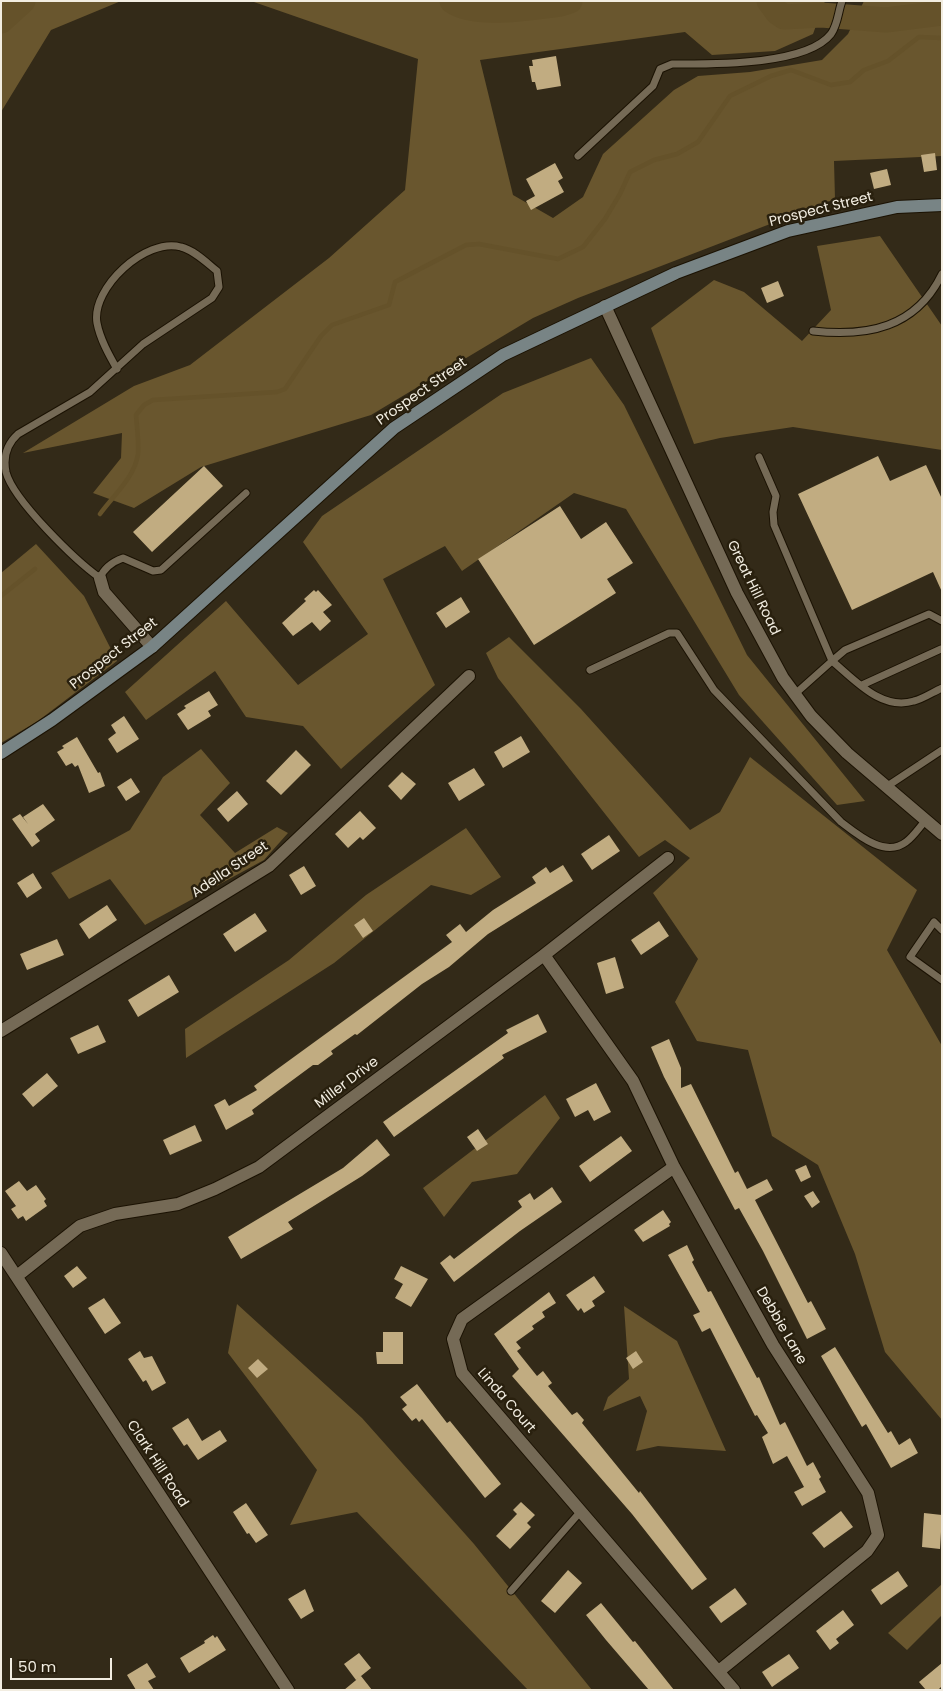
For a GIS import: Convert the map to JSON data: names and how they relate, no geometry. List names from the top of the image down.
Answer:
{
  "streets": {
    "main road": ["Prospect Street"],
    "street": [
      "Great Hill Road",
      "Adella Street",
      "Miller Drive",
      "Debbie Lane",
      "Linda Court",
      "Clark Hill Road"
    ]
  },
  "crossings": [
    ["Prospect Street", "Great Hill Road"],
    ["Miller Drive", "Debbie Lane"],
    ["Miller Drive", "Clark Hill Road"],
    ["Debbie Lane", "Linda Court"]
  ],
  "scale_bar": "50 m"
}
